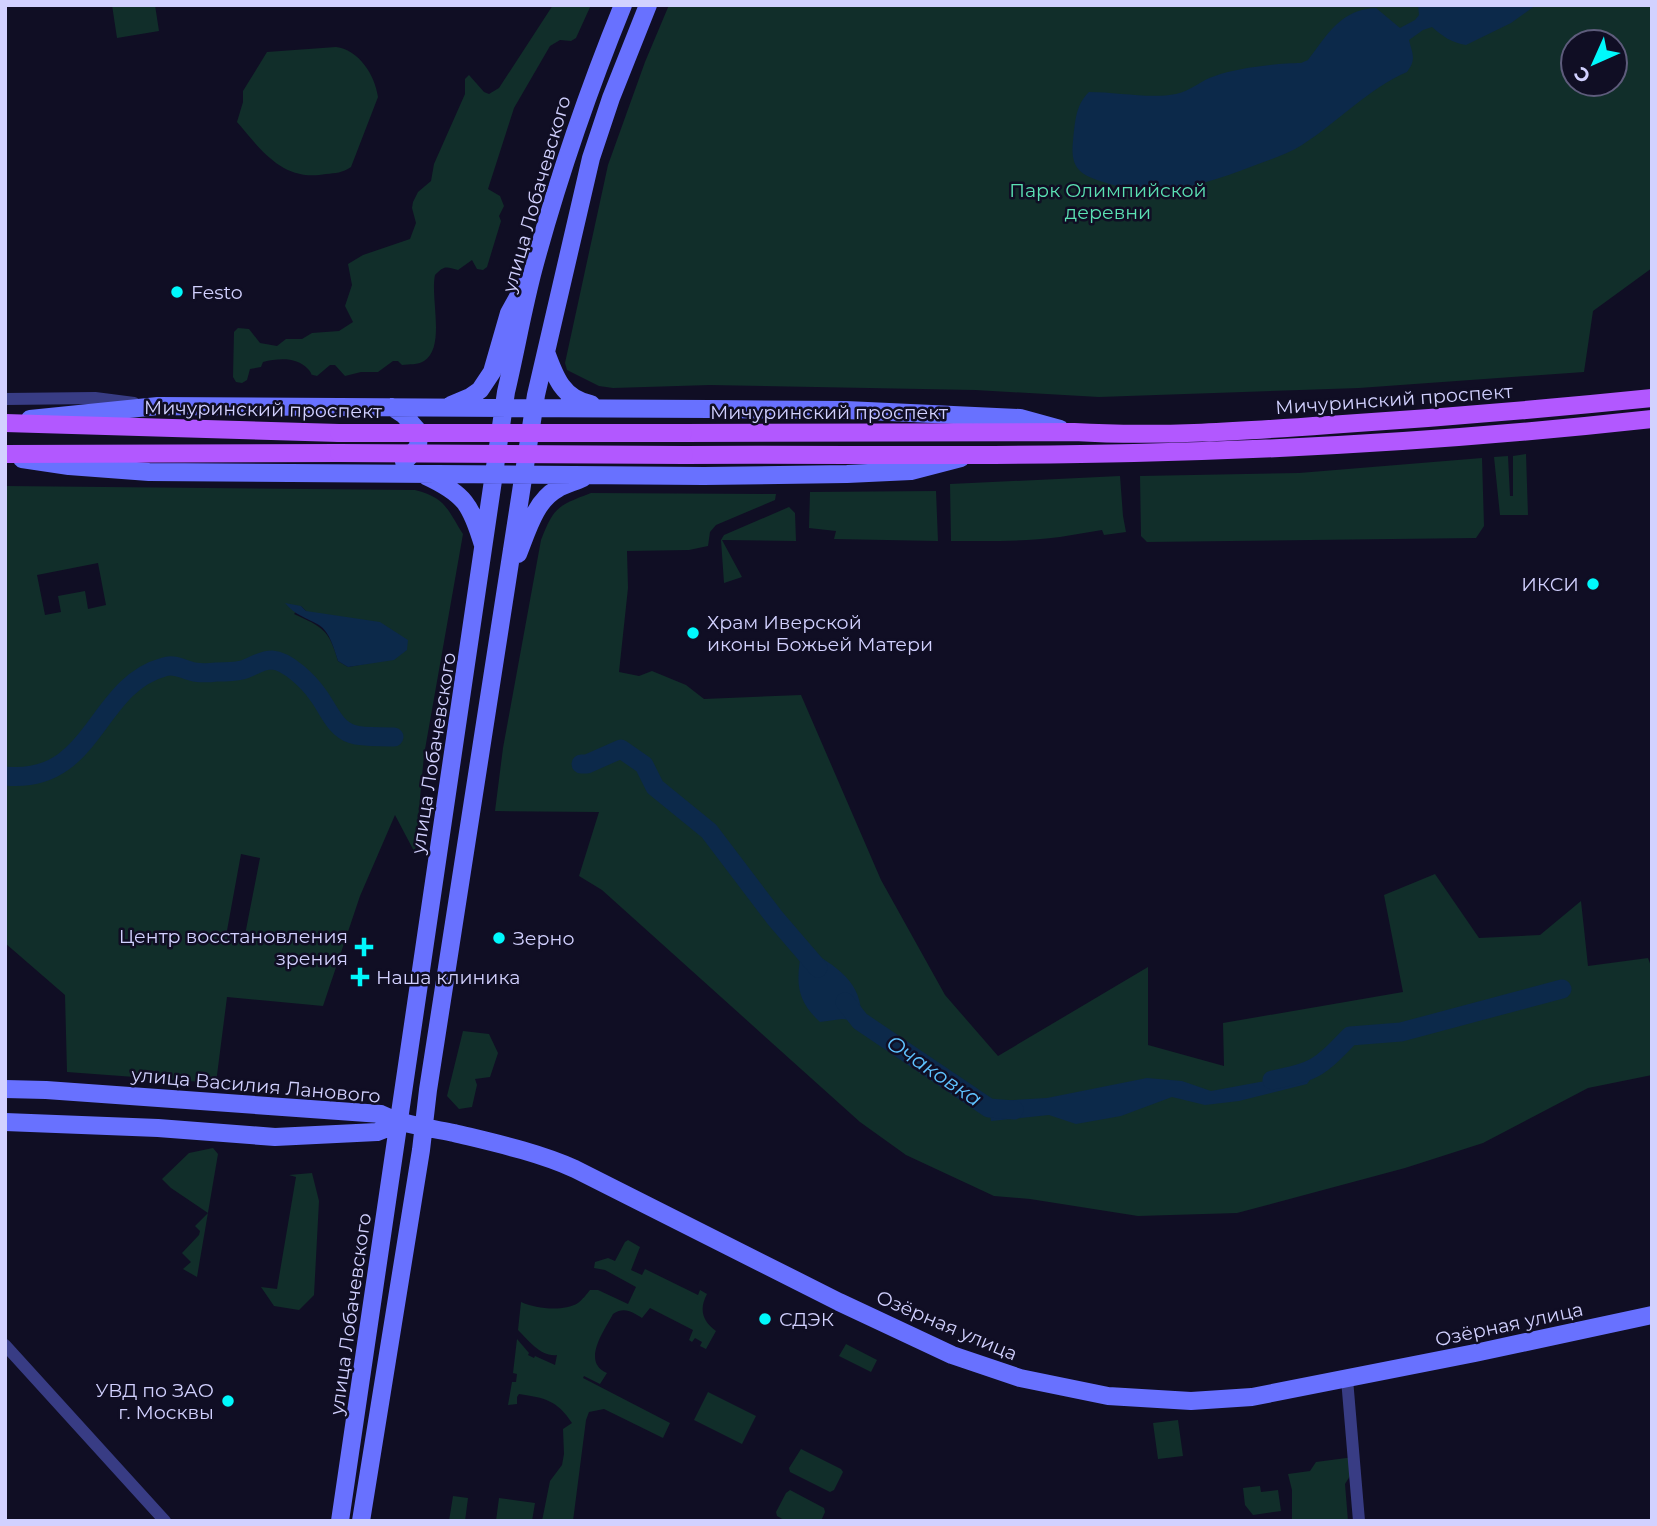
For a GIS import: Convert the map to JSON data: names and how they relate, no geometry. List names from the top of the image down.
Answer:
{
  "streets": {
    "main road": [
      "улица Лобачевского",
      "Мичуринский проспект",
      "улица Василия Ланового",
      "Озёрная улица"
    ]
  },
  "crossings": [
    ["улица Лобачевского", "улица Василия Ланового"],
    ["улица Лобачевского", "Озёрная улица"],
    ["улица Василия Ланового", "Озёрная улица"]
  ],
  "water": ["Очаковка"],
  "parks": ["Парк Олимпийской деревни"],
  "places": {
    "other": [
      "Festo",
      "ИКСИ",
      "Храм Иверской иконы Божьей Матери",
      "Зерно",
      "СДЭК",
      "УВД по ЗАО г. Москвы"
    ],
    "health": ["Центр восстановления зрения", "Наша клиника"]
  },
  "north": "bottom left"
}
